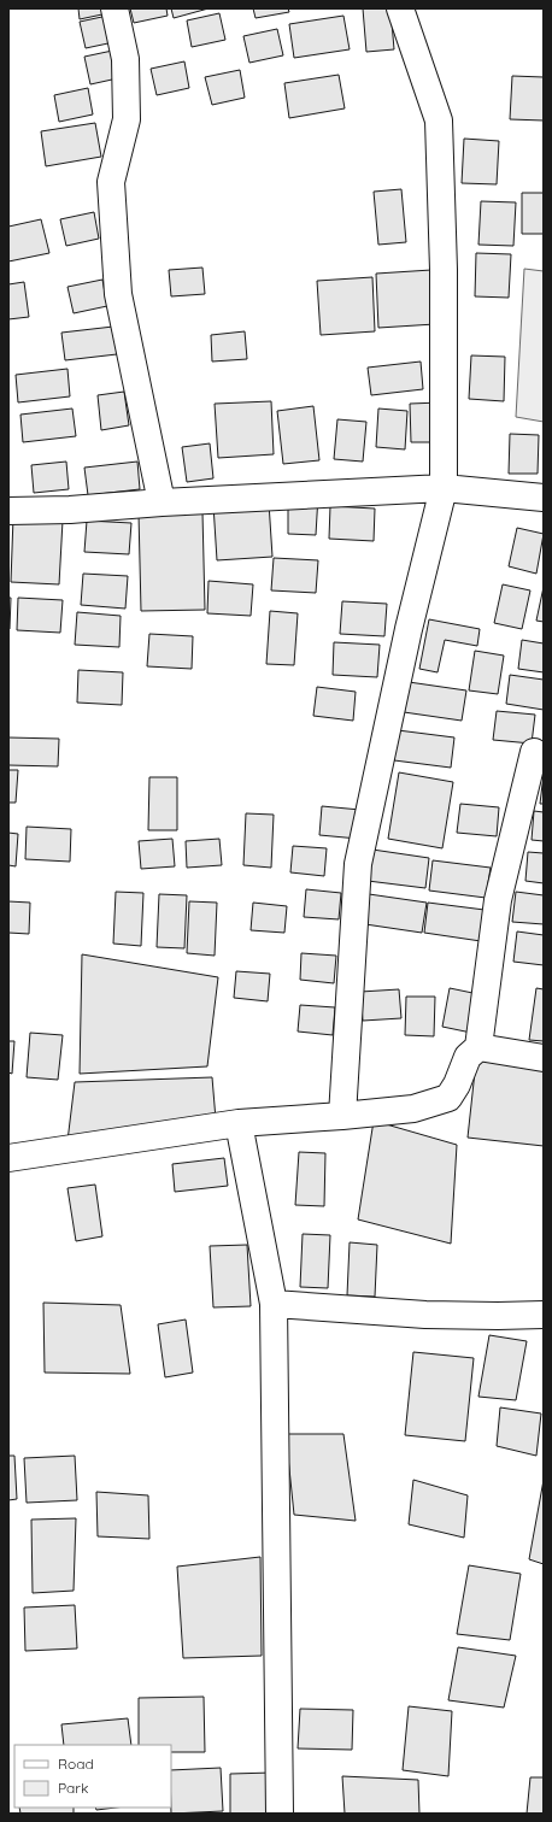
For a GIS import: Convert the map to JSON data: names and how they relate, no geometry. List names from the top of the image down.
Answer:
{
  "legend": ["Road", "Park"]
}
